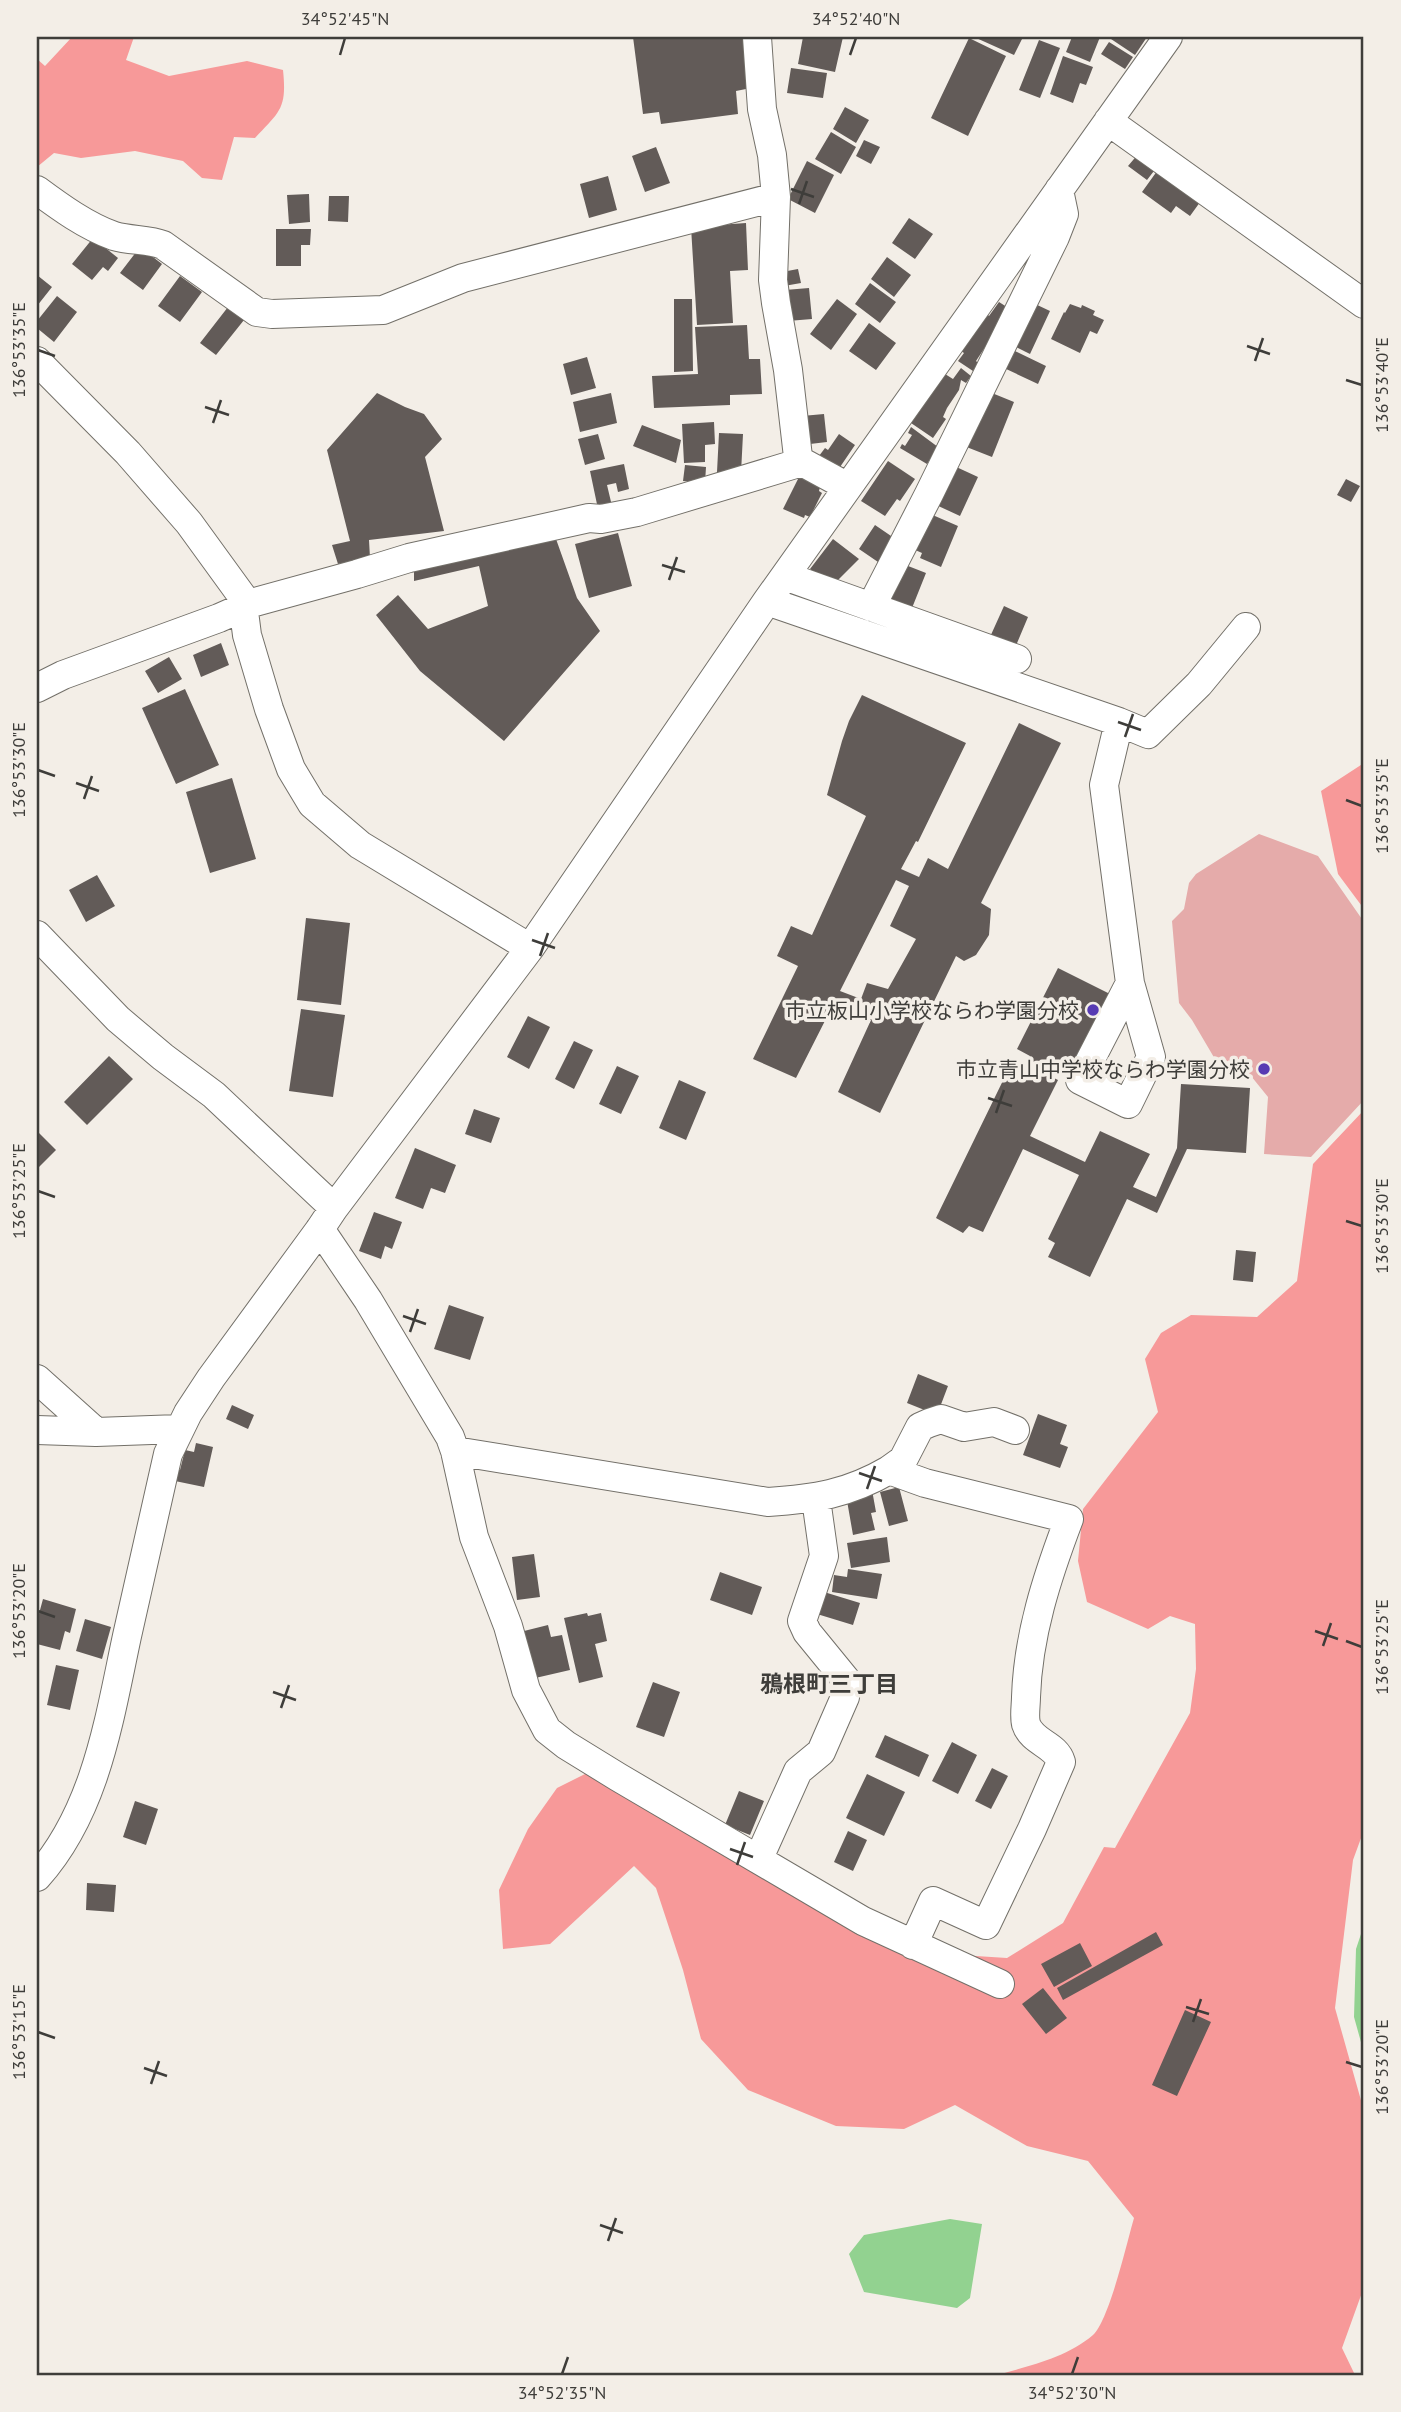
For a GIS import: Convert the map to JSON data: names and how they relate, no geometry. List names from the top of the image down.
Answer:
{
  "districts": ["鴉根町三丁目"],
  "places": ["市立板山小学校ならわ学園分校", "市立青山中学校ならわ学園分校"],
  "coordinates": [
    "34°52'45\"N",
    "34°52'40\"N",
    "136°53'35\"E",
    "136°53'40\"E",
    "136°53'30\"E",
    "136°53'25\"E",
    "136°53'20\"E",
    "136°53'15\"E",
    "34°52'35\"N",
    "34°52'30\"N"
  ]
}
